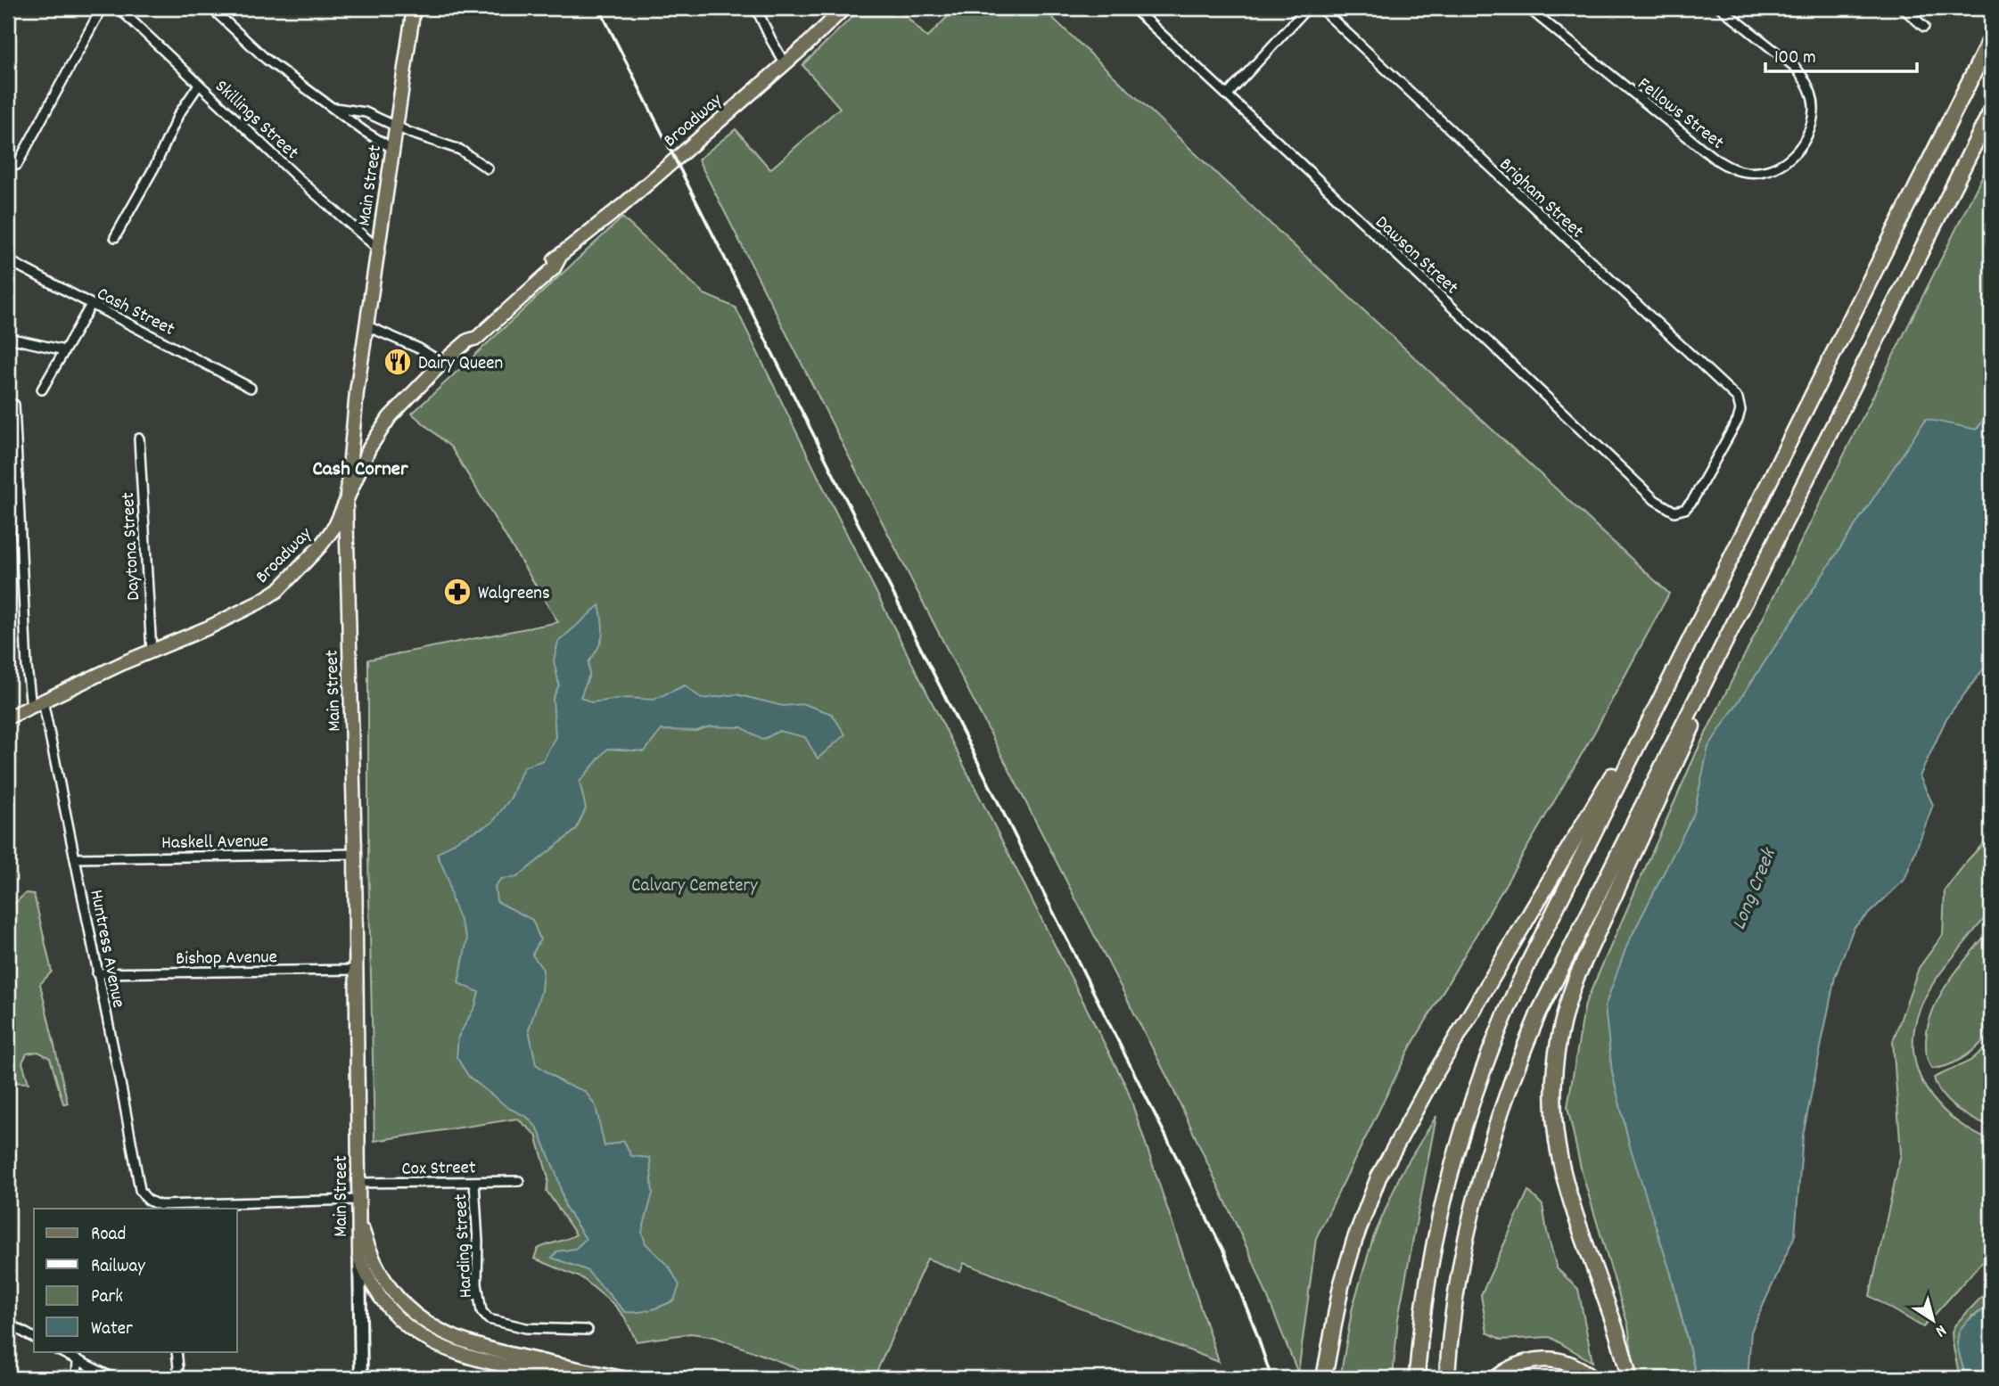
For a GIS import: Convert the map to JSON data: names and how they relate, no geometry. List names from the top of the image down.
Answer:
{
  "streets": {
    "main road": ["Broadway", "Main Street"],
    "street": [
      "Fellows Street",
      "Skillings Street",
      "Brigham Street",
      "Dawson Street",
      "Cash Street",
      "Daytona Street",
      "Haskell Avenue",
      "Huntress Avenue",
      "Bishop Avenue",
      "Cox Street",
      "Harding Street"
    ]
  },
  "crossings": [
    ["Skillings Street", "Main Street"],
    ["Broadway", "Main Street"],
    ["Broadway", "Daytona Street"],
    ["Broadway", "Huntress Avenue"],
    ["Main Street", "Haskell Avenue"],
    ["Main Street", "Huntress Avenue"],
    ["Main Street", "Bishop Avenue"],
    ["Main Street", "Cox Street"],
    ["Brigham Street", "Dawson Street"],
    ["Haskell Avenue", "Huntress Avenue"],
    ["Huntress Avenue", "Bishop Avenue"],
    ["Cox Street", "Harding Street"]
  ],
  "districts": ["Cash Corner"],
  "water": ["Long Creek"],
  "parks": ["Calvary Cemetery"],
  "places": {
    "restaurant": ["Dairy Queen"],
    "pharmacy": ["Walgreens"]
  },
  "legend": [
    "Road",
    "Railway",
    "Park",
    "Water"
  ],
  "scale_bar": "100 m",
  "north": "bottom right"
}
